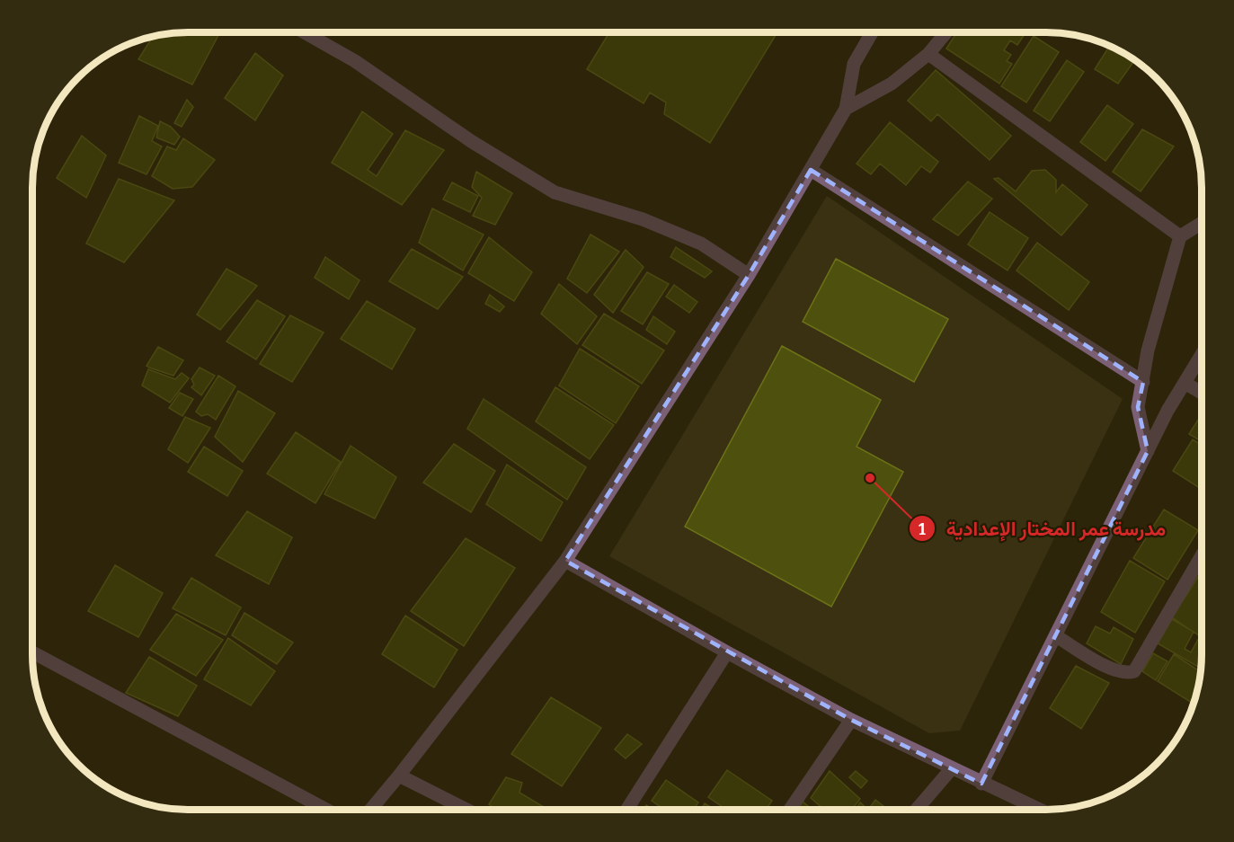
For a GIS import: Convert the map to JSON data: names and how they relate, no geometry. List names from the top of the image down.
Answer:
{
  "places": ["مدرسة عمر المختار الإعدادية"]
}
